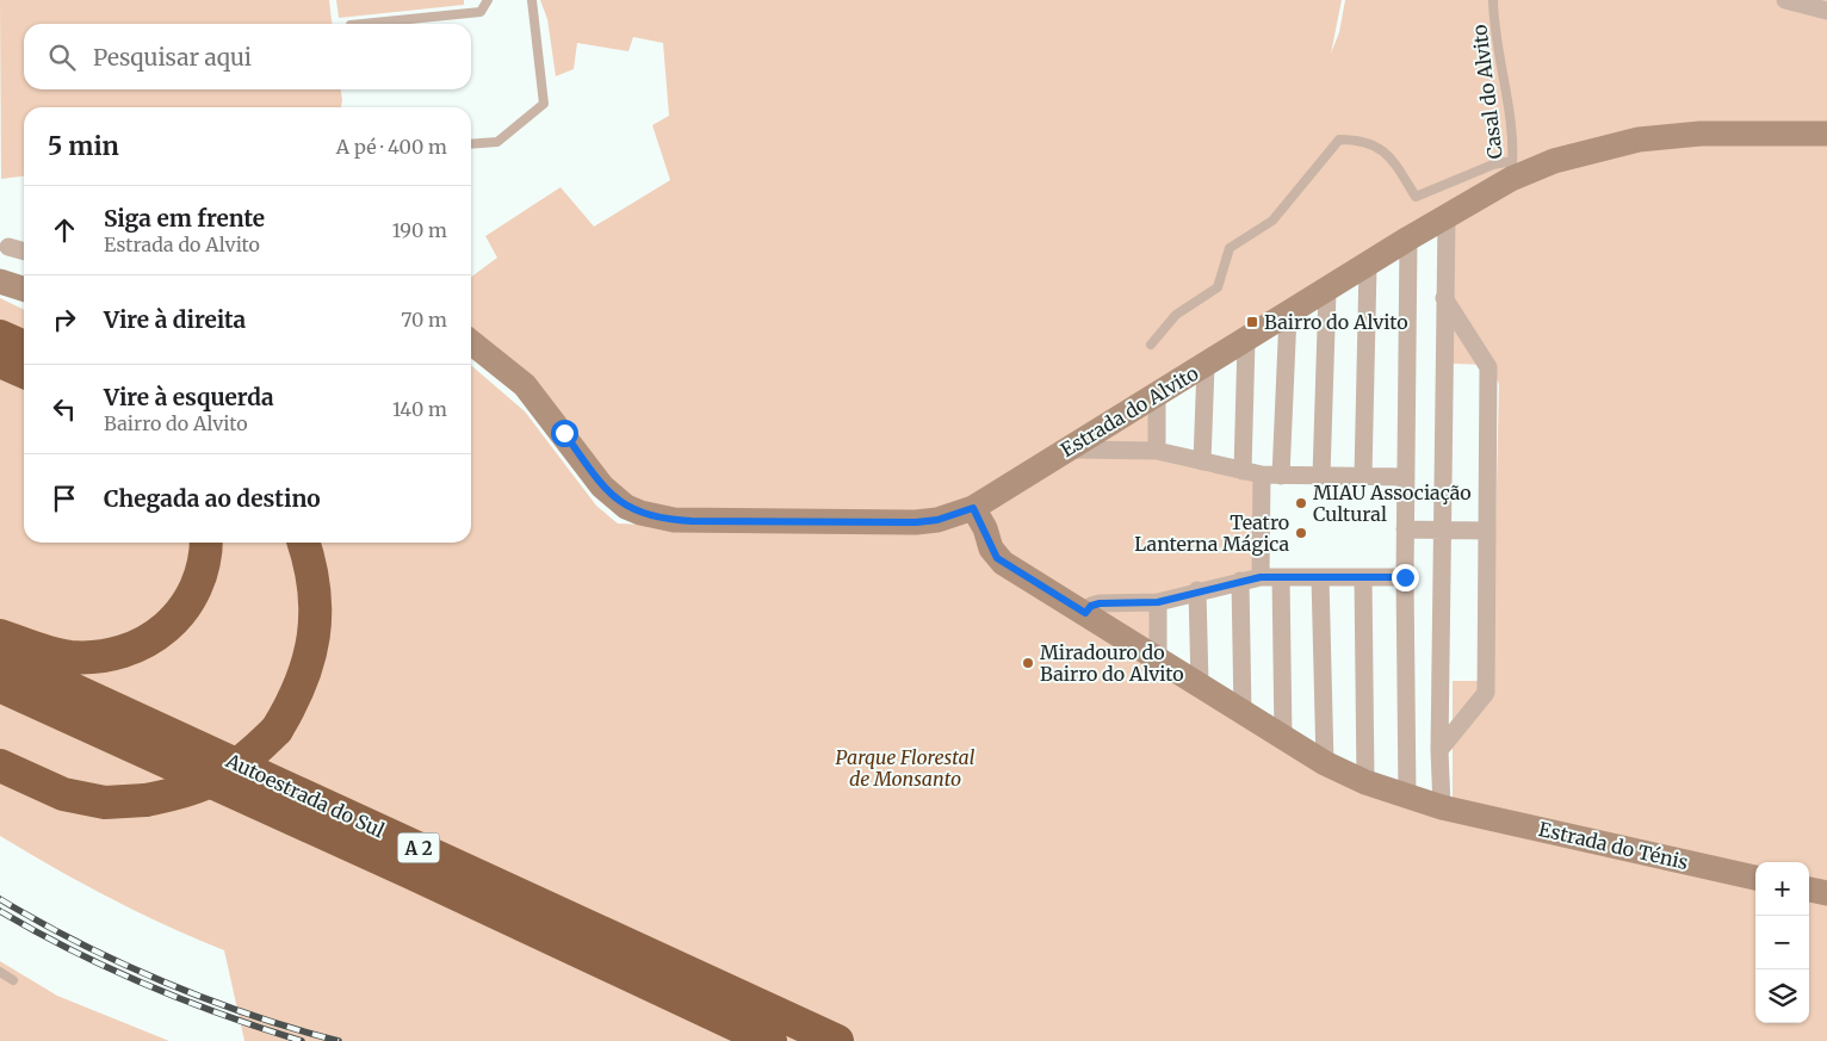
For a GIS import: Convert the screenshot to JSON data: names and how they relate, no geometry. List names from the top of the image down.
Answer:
{
  "streets": {
    "highway": ["Autoestrada do Sul", "A 2"],
    "street": ["Estrada do Alvito", "Estrada do Ténis"],
    "lane": ["Casal do Alvito"]
  },
  "crossings": [
    ["Casal do Alvito", "Estrada do Alvito"],
    ["Estrada do Alvito", "Estrada do Ténis"]
  ],
  "parks": ["Parque Florestal de Monsanto"],
  "places": {
    "transit": ["Bairro do Alvito"],
    "other": ["MIAU Associação Cultural", "Teatro Lanterna Mágica", "Miradouro do Bairro do Alvito"]
  },
  "page": {
    "search": "Pesquisar aqui",
    "heading": ["5 min", "A pé · 400 m"],
    "list": [
      ["Siga em frente", "Estrada do Alvito", "190 m"],
      ["Vire à direita", "70 m"],
      ["Vire à esquerda", "Bairro do Alvito", "140 m"],
      "Chegada ao destino"
    ],
    "map_buttons": ["+", "−"]
  }
}
